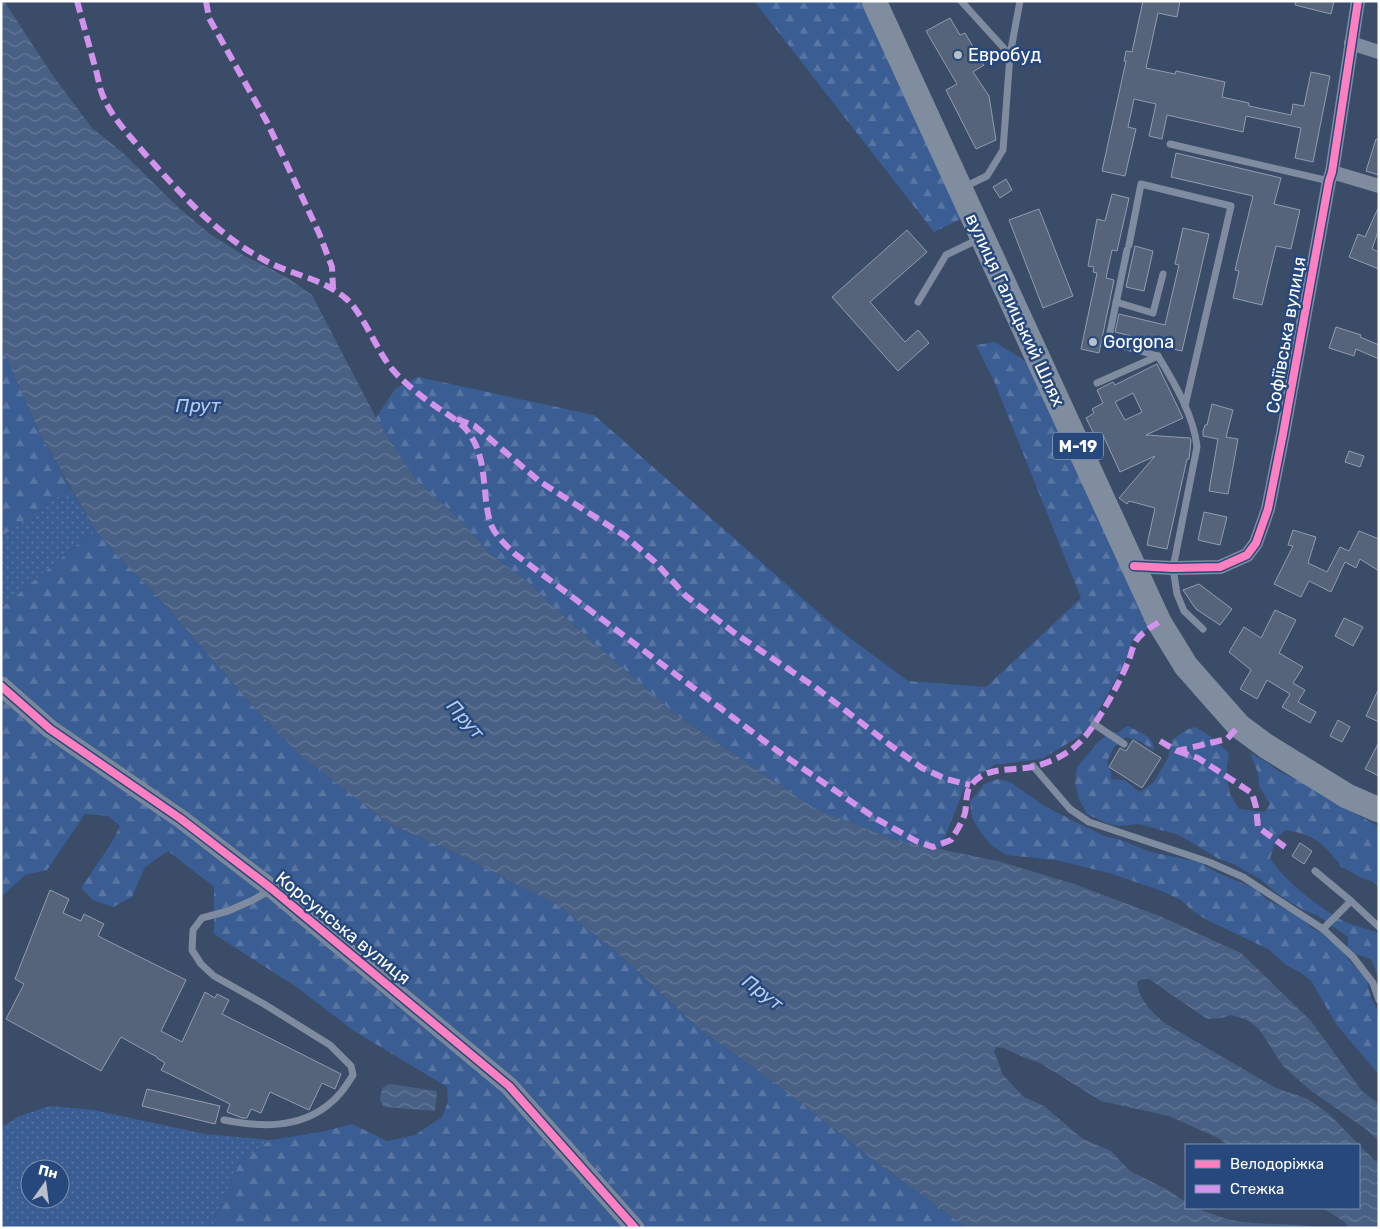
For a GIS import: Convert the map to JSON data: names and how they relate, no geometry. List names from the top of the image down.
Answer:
{
  "streets": {
    "highway": ["вулиця Галицький Шлях", "М-19"],
    "main road": ["Корсунська вулиця"],
    "street": ["Софіївська вулиця"]
  },
  "crossings": [
    ["вулиця Галицький Шлях", "Софіївська вулиця"]
  ],
  "water": ["Прут"],
  "places": ["Евробуд", "Gorgona"],
  "legend": ["Велодоріжка", "Стежка"],
  "north": "top"
}
